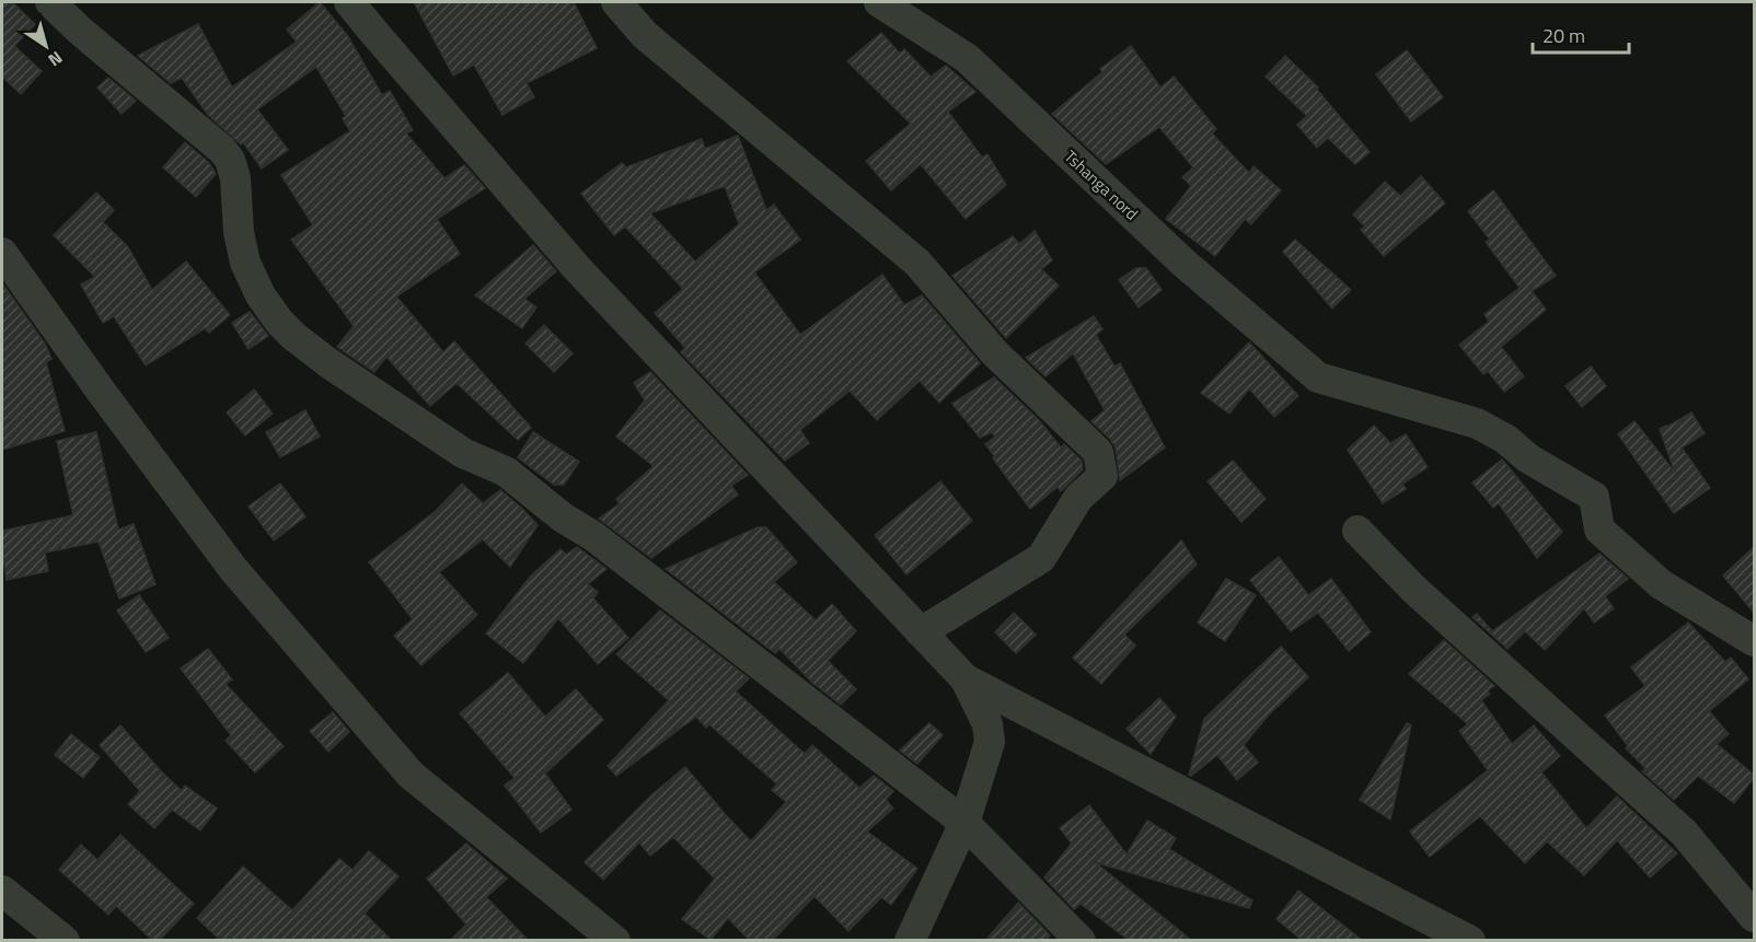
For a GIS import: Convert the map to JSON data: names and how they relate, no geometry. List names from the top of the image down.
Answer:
{
  "streets": {
    "street": ["Tshanga nord"]
  },
  "scale_bar": "20 m",
  "north": "bottom right"
}
